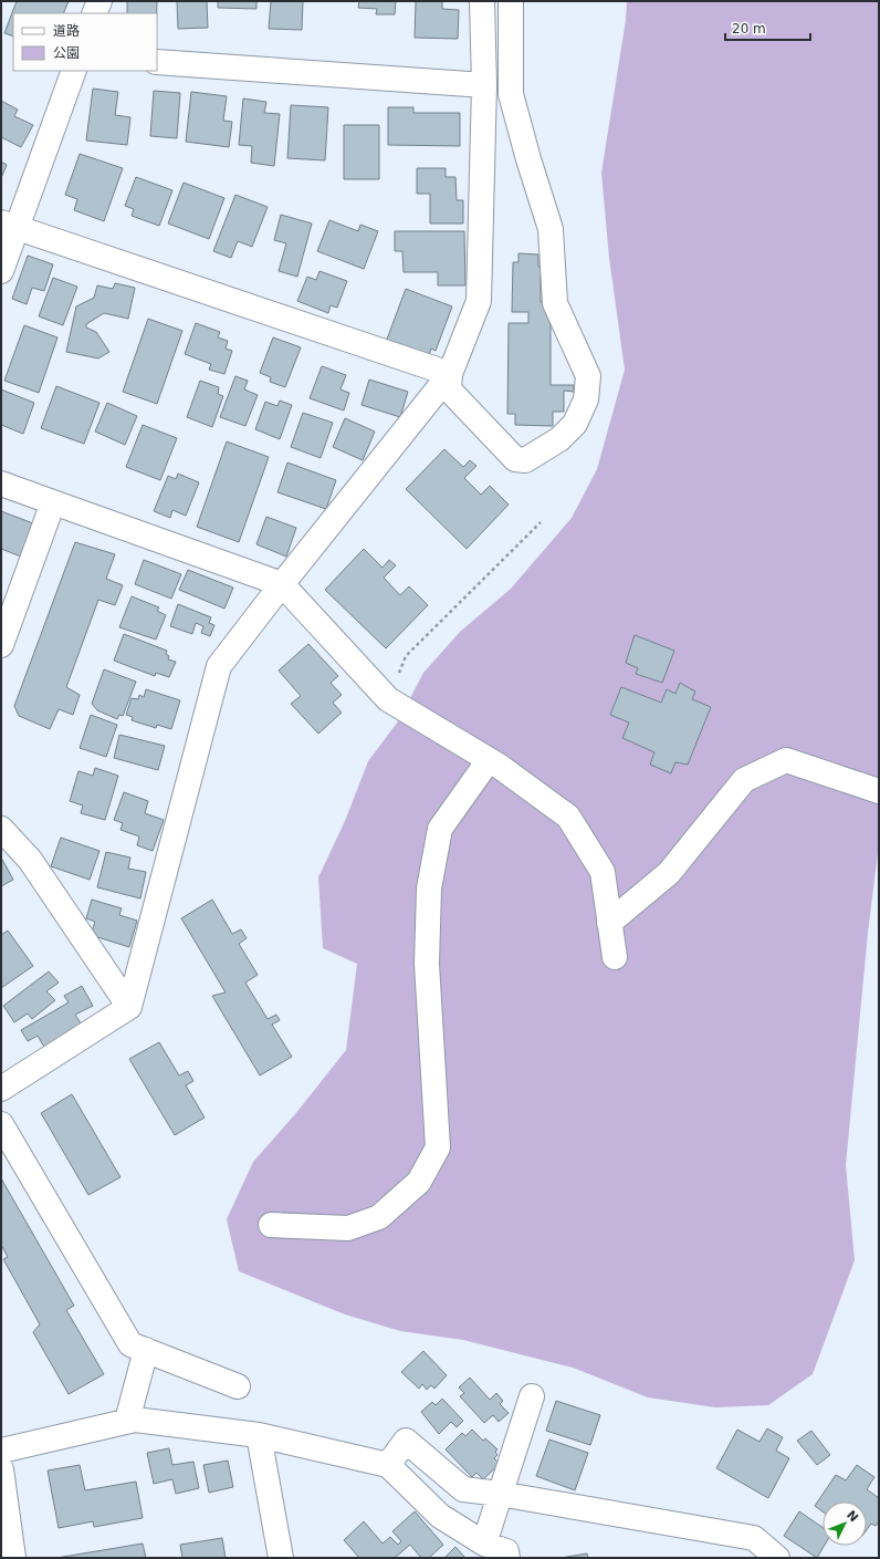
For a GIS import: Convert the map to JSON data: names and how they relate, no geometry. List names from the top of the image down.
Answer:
{
  "legend": ["道路", "公園"],
  "scale_bar": "20 m",
  "north": "top right"
}
